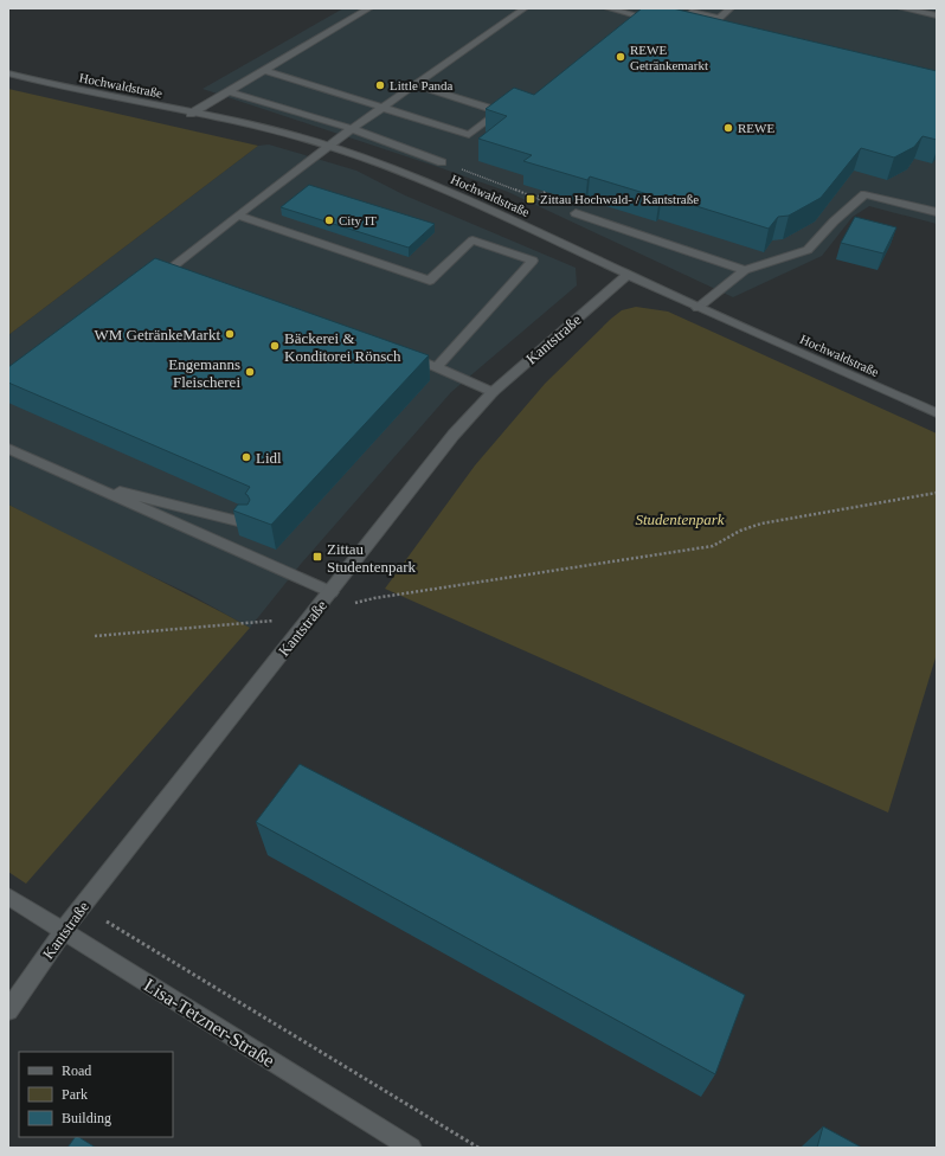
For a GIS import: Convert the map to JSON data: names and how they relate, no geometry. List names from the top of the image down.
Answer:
{
  "streets": {
    "street": ["Hochwaldstraße", "Kantstraße", "Lisa-Tetzner-Straße"]
  },
  "crossings": [
    ["Hochwaldstraße", "Kantstraße"],
    ["Kantstraße", "Lisa-Tetzner-Straße"]
  ],
  "parks": ["Studentenpark"],
  "places": {
    "other": [
      "REWE Getränkemarkt",
      "Little Panda",
      "REWE",
      "City IT",
      "WM GetränkeMarkt",
      "Bäckerei & Konditorei Rönsch",
      "Engemanns Fleischerei",
      "Lidl"
    ],
    "transit": ["Zittau Hochwald- / Kantstraße", "Zittau Studentenpark"]
  },
  "legend": ["Road", "Park", "Building"]
}
